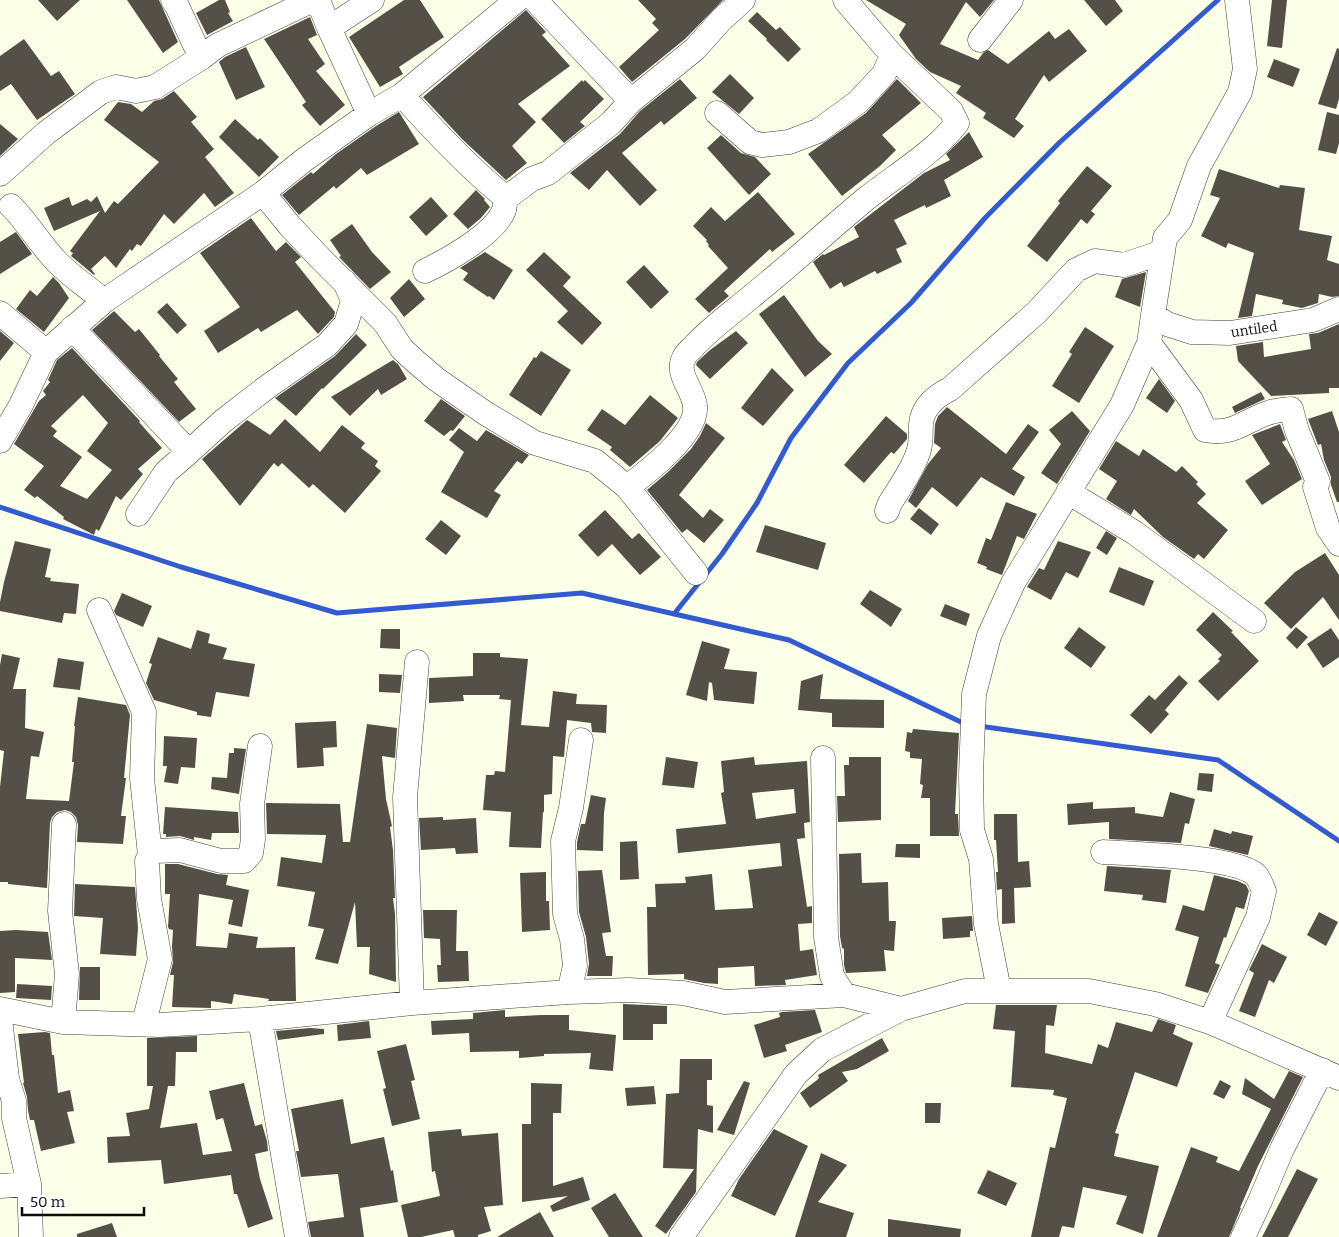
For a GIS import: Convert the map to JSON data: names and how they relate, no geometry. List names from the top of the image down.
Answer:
{
  "streets": {
    "street": ["untiled"]
  },
  "scale_bar": "50 m"
}
